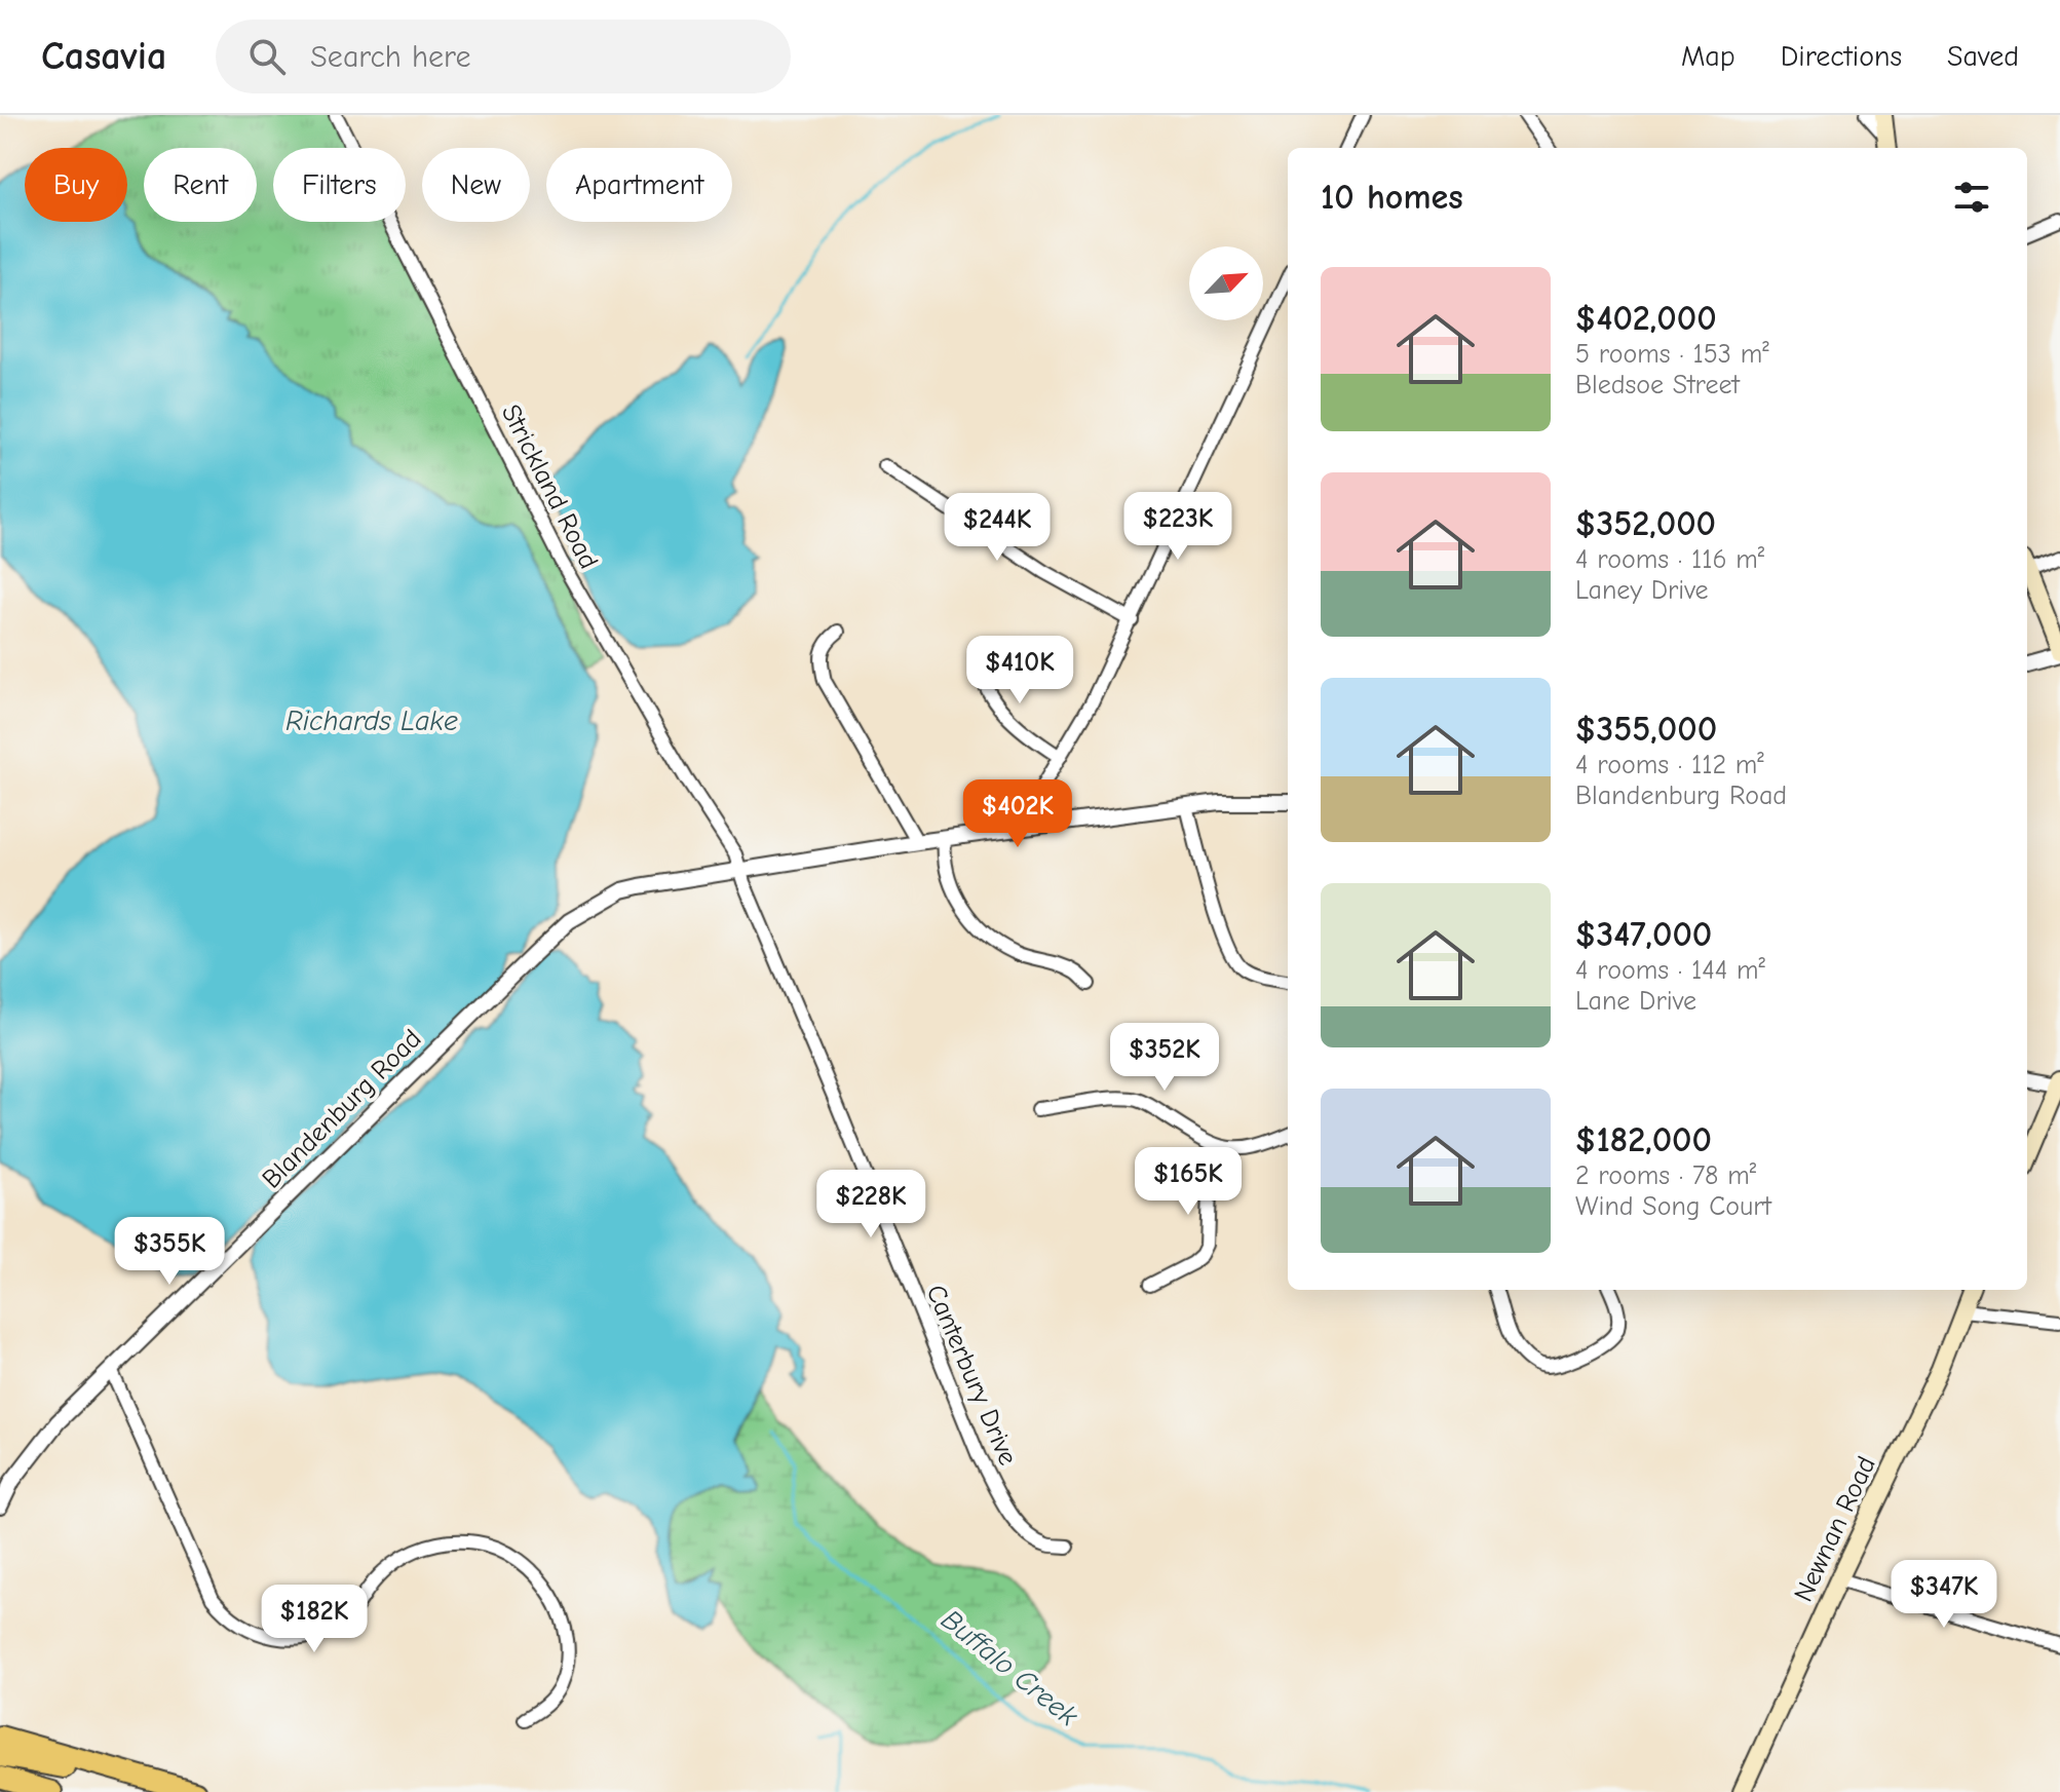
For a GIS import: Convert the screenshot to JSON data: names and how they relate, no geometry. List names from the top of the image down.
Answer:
{
  "streets": {
    "main road": ["Newnan Road"],
    "street": ["Strickland Road", "Blandenburg Road", "Canterbury Drive"]
  },
  "crossings": [
    ["Strickland Road", "Blandenburg Road"],
    ["Strickland Road", "Canterbury Drive"],
    ["Blandenburg Road", "Canterbury Drive"]
  ],
  "water": ["Richards Lake", "Buffalo Creek"],
  "north": "top right",
  "page": {
    "header": "Casavia",
    "search": "Search here",
    "nav": ["Map", "Directions", "Saved"],
    "chip": [
      "Buy",
      "Rent",
      "Filters",
      "New",
      "Apartment"
    ],
    "heading": "10 homes",
    "list": [
      {
        "name": "$402,000",
        "note": "5 rooms · 153 m² · Bledsoe Street"
      },
      {
        "name": "$352,000",
        "note": "4 rooms · 116 m² · Laney Drive"
      },
      {
        "name": "$355,000",
        "note": "4 rooms · 112 m² · Blandenburg Road"
      },
      {
        "name": "$347,000",
        "note": "4 rooms · 144 m² · Lane Drive"
      },
      {
        "name": "$182,000",
        "note": "2 rooms · 78 m² · Wind Song Court"
      }
    ],
    "price": [
      "$223K",
      "$244K",
      "$410K",
      "$402K",
      "$352K",
      "$165K",
      "$228K",
      "$355K",
      "$347K",
      "$182K"
    ]
  }
}
